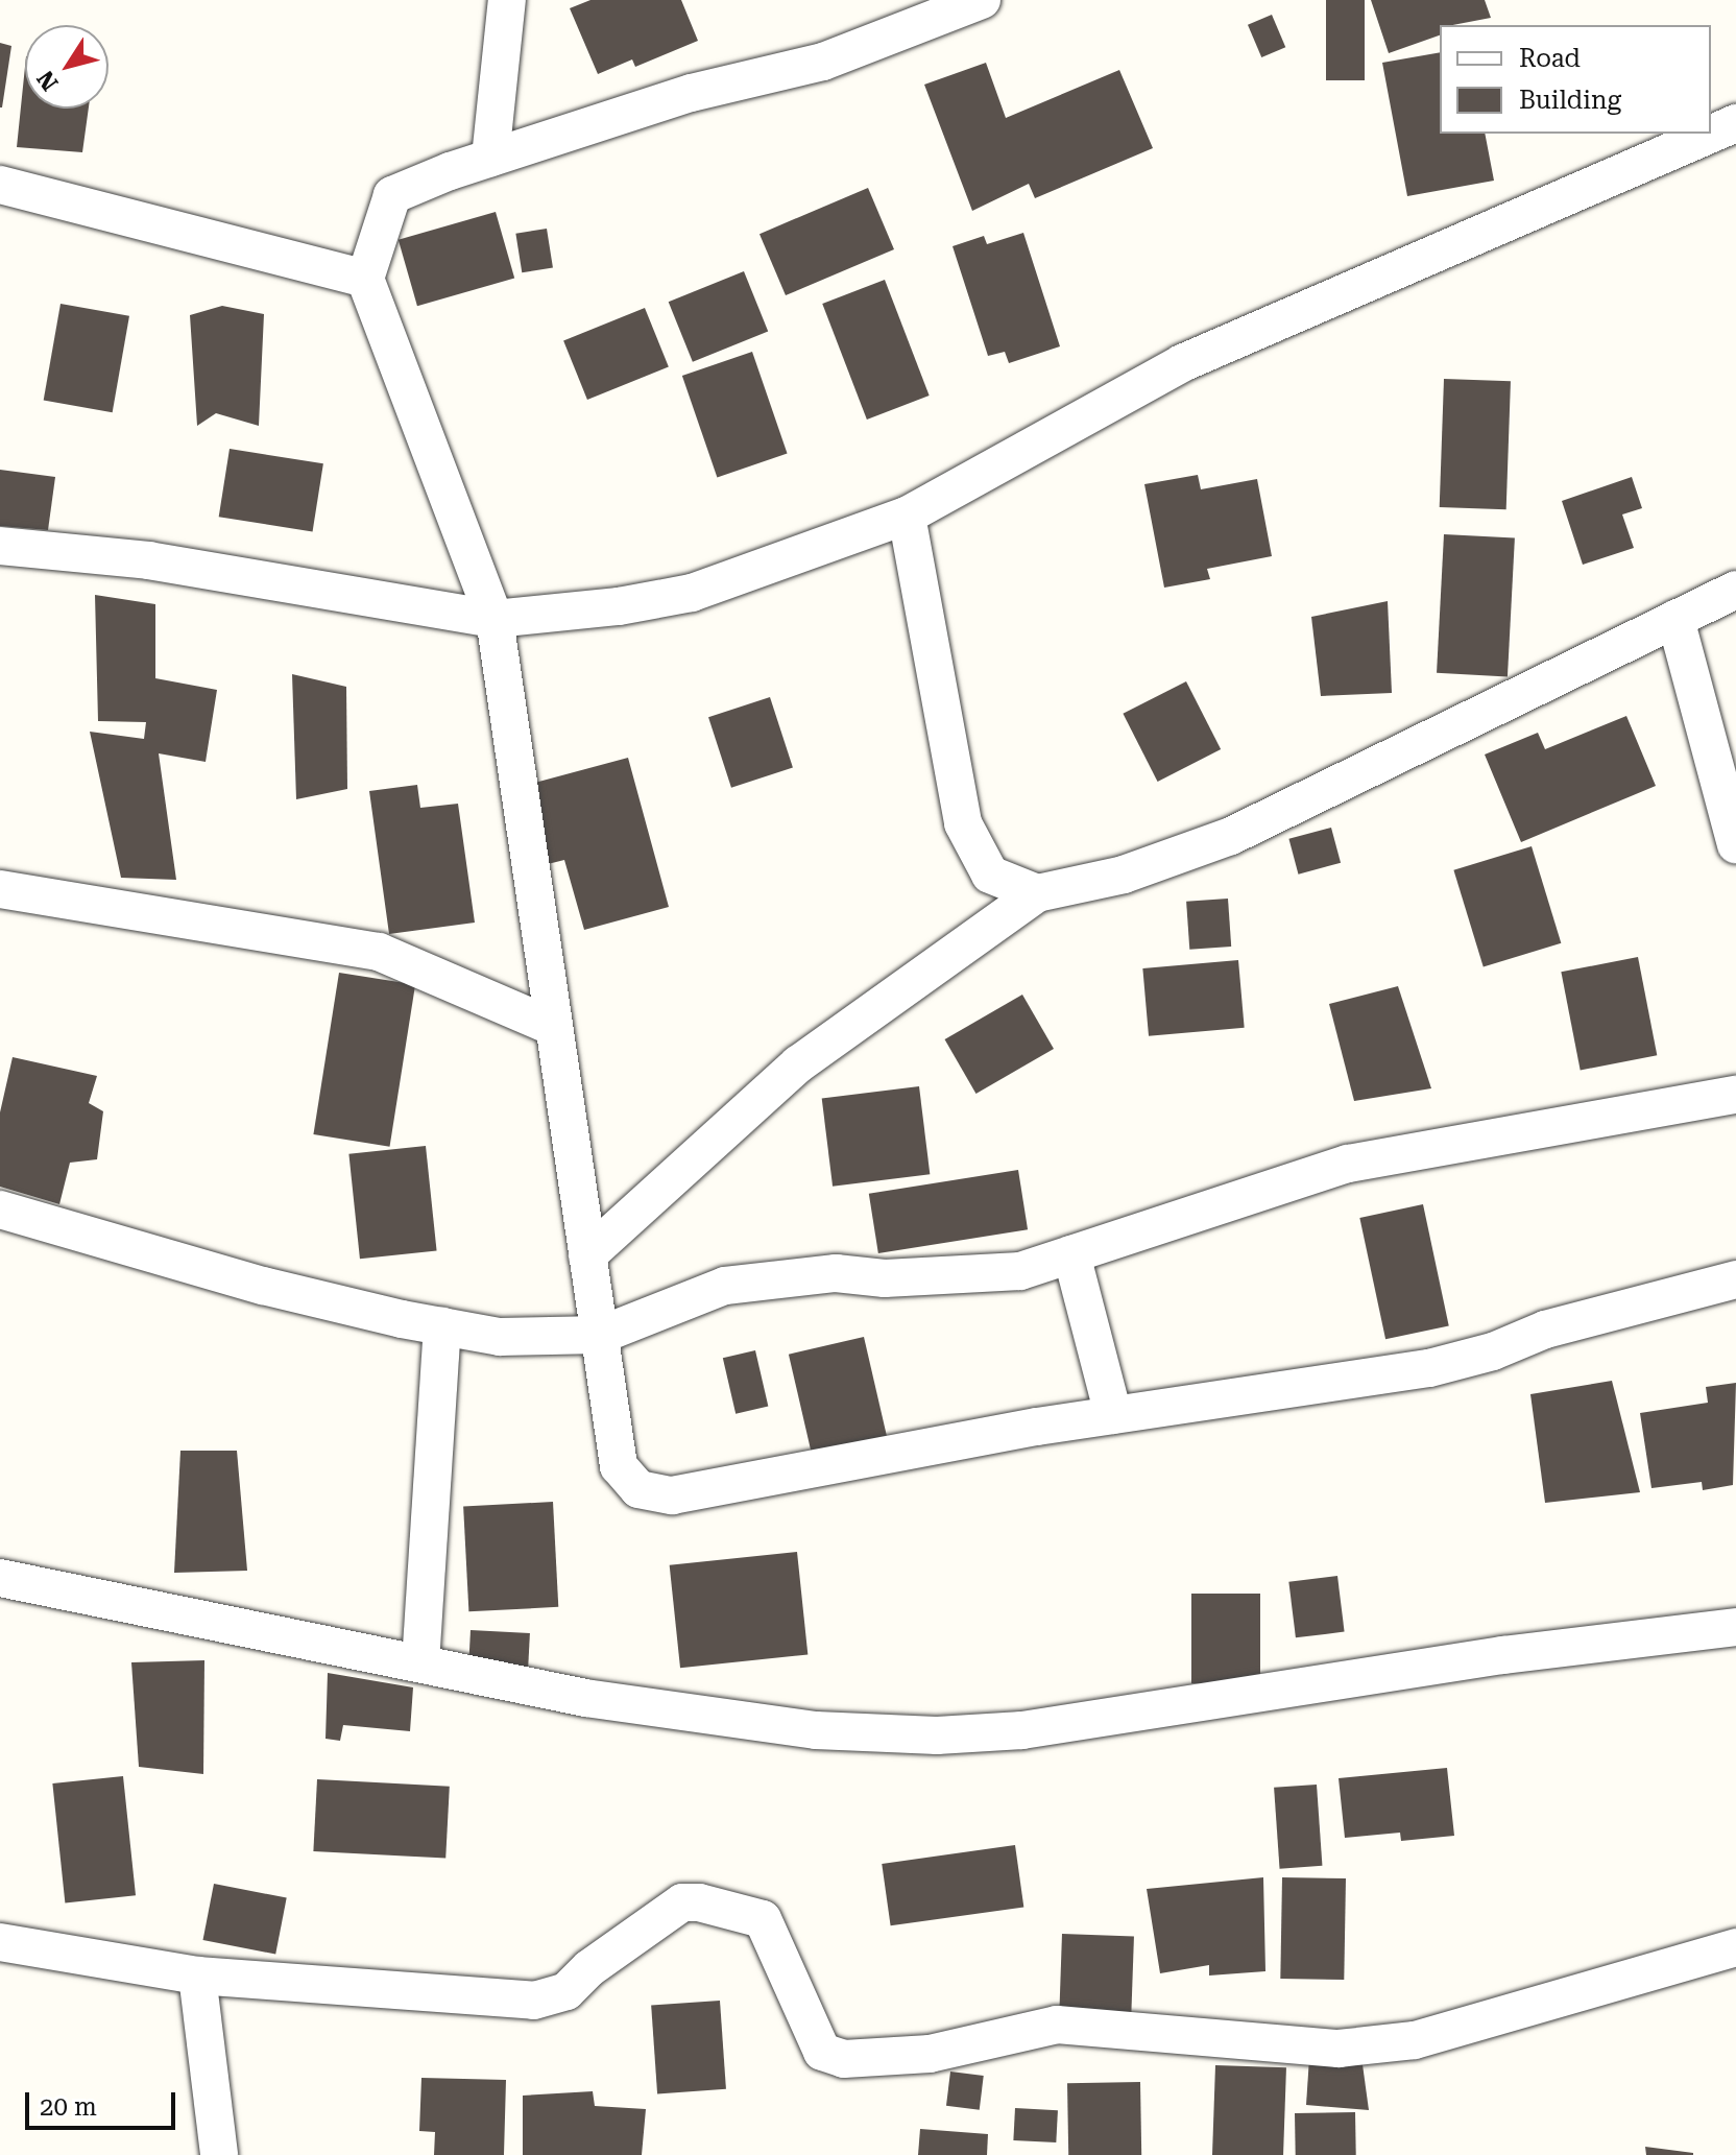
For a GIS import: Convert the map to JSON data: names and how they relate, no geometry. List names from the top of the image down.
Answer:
{
  "legend": ["Road", "Building"],
  "scale_bar": "20 m",
  "north": "bottom left"
}
